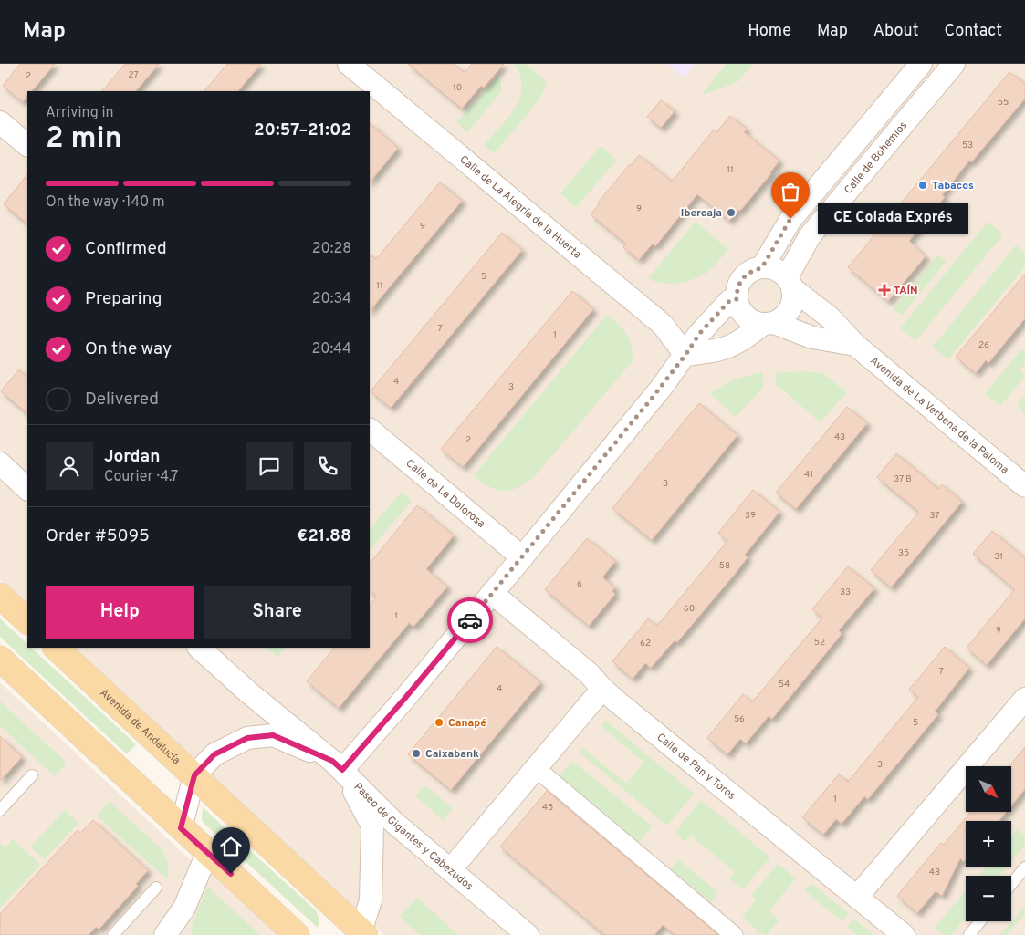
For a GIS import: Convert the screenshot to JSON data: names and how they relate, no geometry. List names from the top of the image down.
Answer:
{
  "streets": {
    "main road": ["Avenida de Andalucía"],
    "street": [
      "Calle de Bohemios",
      "Calle de La Alegría de la Huerta",
      "Avenida de La Verbena de la Paloma",
      "Calle de La Dolorosa",
      "Calle de Pan y Toros",
      "Paseo de Gigantes y Cabezudos"
    ]
  },
  "crossings": [
    ["Calle de Bohemios", "Avenida de La Verbena de la Paloma"]
  ],
  "places": {
    "other": [
      "Tabacos",
      "Ibercaja",
      "CE Colada Exprés",
      "Canapé",
      "Caixabank"
    ],
    "health": ["TAÍN"]
  },
  "house_numbers": [
    "27",
    "2",
    "10",
    "55",
    "53",
    "11",
    "9",
    "9",
    "5",
    "11",
    "7",
    "1",
    "26",
    "4",
    "3",
    "43",
    "2",
    "41",
    "37 B",
    "8",
    "39",
    "37",
    "35",
    "31",
    "58",
    "6",
    "33",
    "60",
    "1",
    "9",
    "52",
    "62",
    "7",
    "54",
    "4",
    "56",
    "5",
    "3",
    "1",
    "45",
    "48"
  ],
  "north": "bottom right",
  "page": {
    "header": "Map",
    "nav": [
      "Home",
      "Map",
      "About",
      "Contact"
    ],
    "heading": ["2 min", "Arriving in", "20:57–21:02"],
    "panel": [
      "Jordan",
      "Courier · 4.7",
      "Order #5095",
      "€21.88"
    ],
    "bar": "On the way · 140 m",
    "bubble": "CE Colada Exprés",
    "list": [
      ["Confirmed", "20:28"],
      ["Preparing", "20:34"],
      ["On the way", "20:44"],
      "Delivered"
    ],
    "buttons": ["Help", "Share"],
    "map_buttons": ["+", "−"]
  }
}
